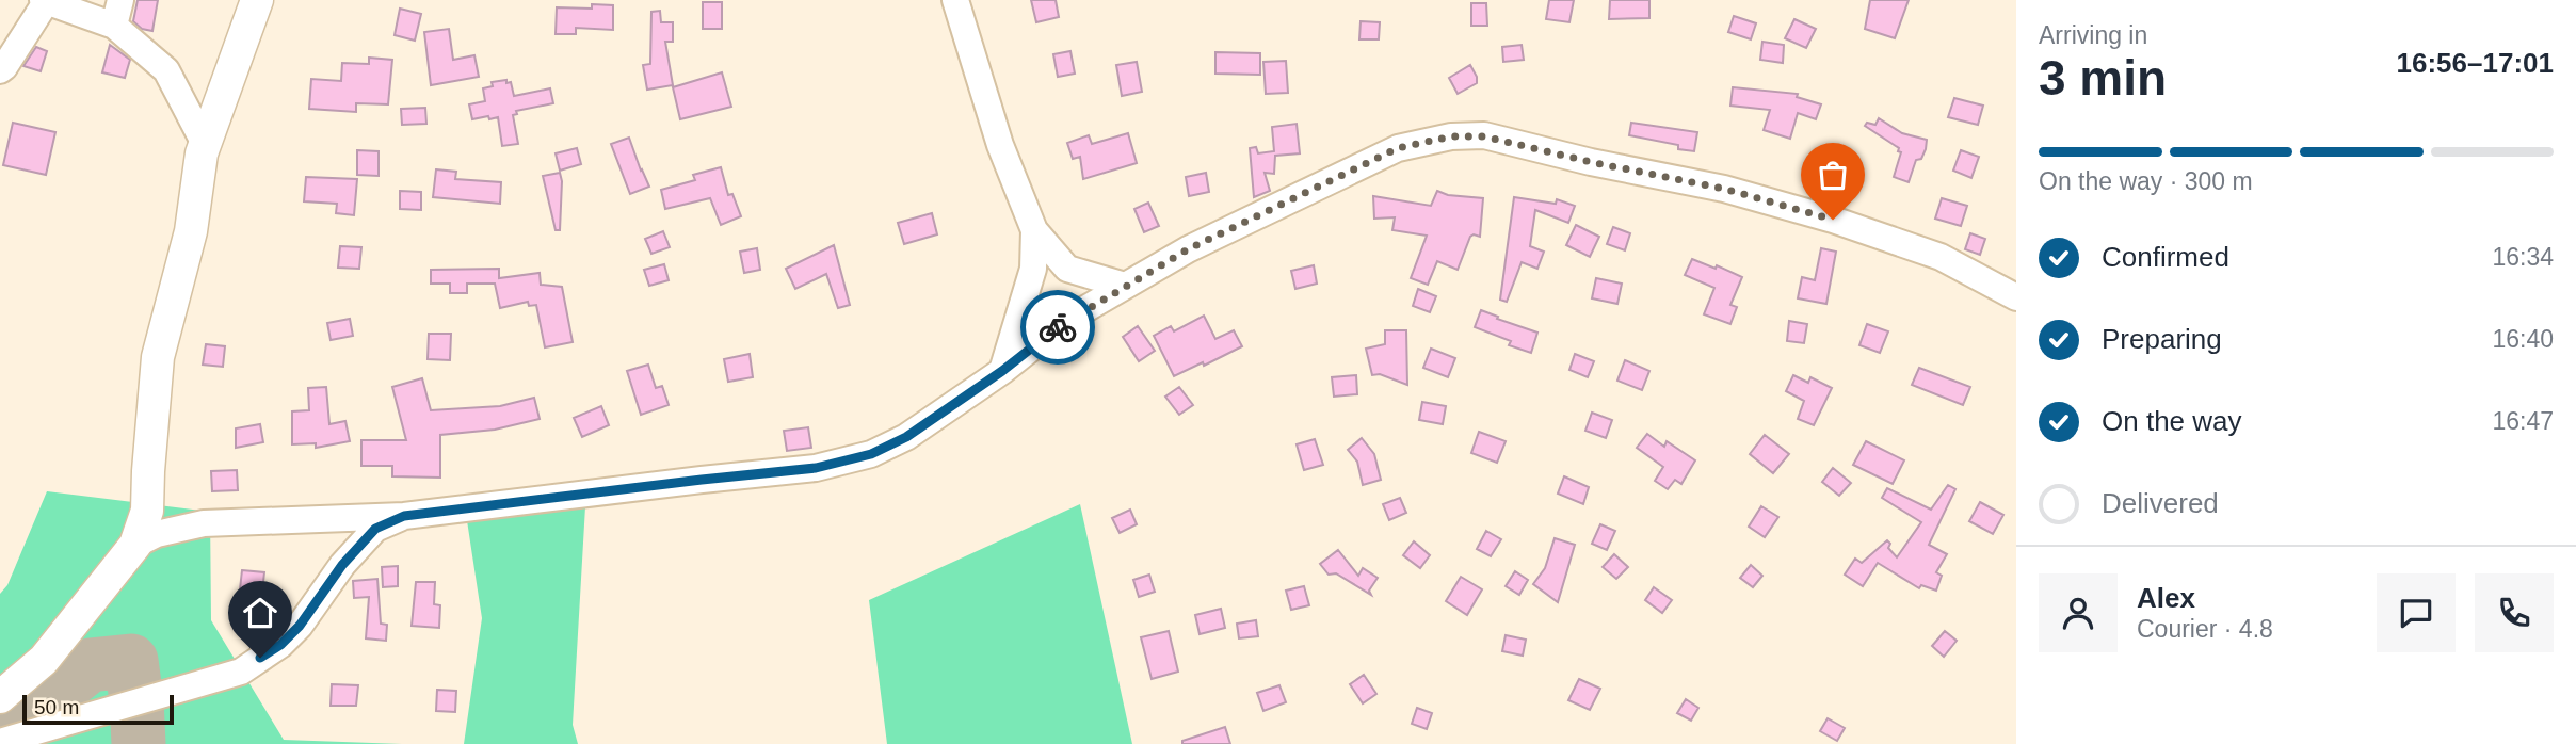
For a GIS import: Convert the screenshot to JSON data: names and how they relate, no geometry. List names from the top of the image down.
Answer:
{
  "scale_bar": "50 m",
  "page": {
    "heading": ["3 min", "Arriving in", "16:56–17:01"],
    "panel": ["Alex", "Courier · 4.8"],
    "bar": "On the way · 300 m",
    "list": [
      ["Confirmed", "16:34"],
      ["Preparing", "16:40"],
      ["On the way", "16:47"],
      "Delivered"
    ],
    "scale": "50 m"
  }
}
